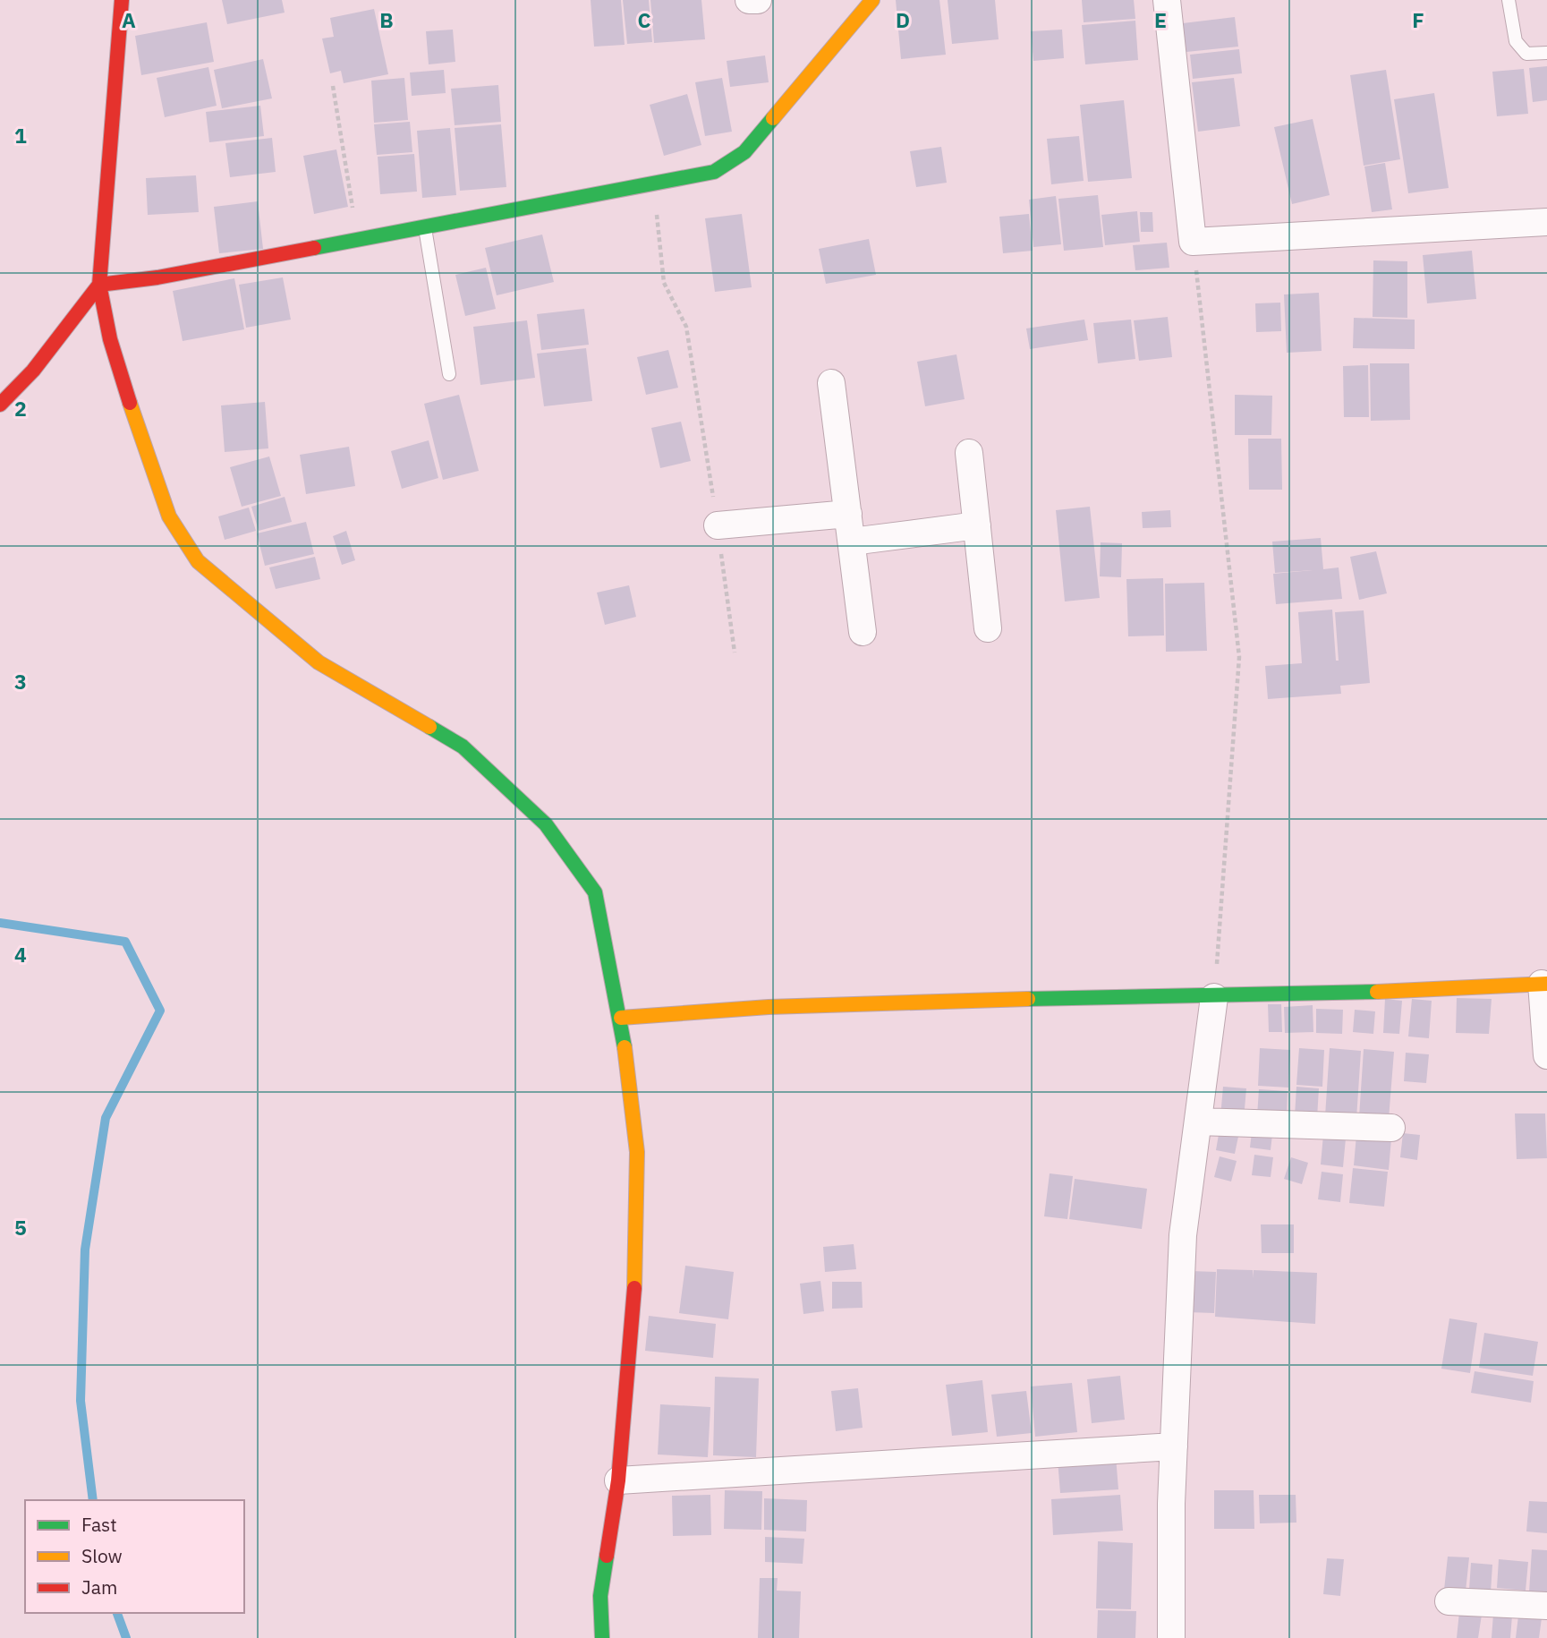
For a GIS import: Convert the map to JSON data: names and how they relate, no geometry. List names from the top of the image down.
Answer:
{
  "legend": ["Fast", "Slow", "Jam"],
  "grid": {
    "columns": [
      "A",
      "B",
      "C",
      "D",
      "E",
      "F"
    ],
    "rows": [
      "1",
      "2",
      "3",
      "4",
      "5"
    ]
  }
}
